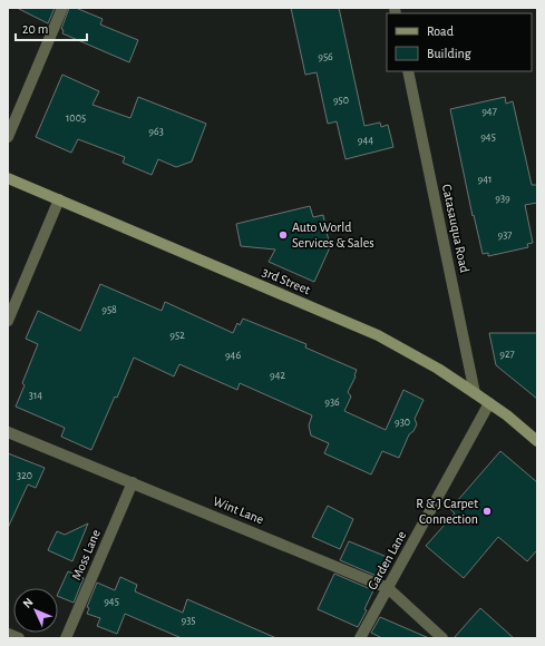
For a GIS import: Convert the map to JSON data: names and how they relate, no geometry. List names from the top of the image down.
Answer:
{
  "streets": {
    "main road": ["3rd Street"],
    "street": [
      "Catasauqua Road",
      "Wint Lane",
      "Moss Lane",
      "Garden Lane"
    ]
  },
  "crossings": [
    ["Catasauqua Road", "3rd Street"],
    ["3rd Street", "Garden Lane"],
    ["Wint Lane", "Moss Lane"],
    ["Wint Lane", "Garden Lane"]
  ],
  "places": ["Auto World Services & Sales", "R & J Carpet Connection"],
  "house_numbers": [
    "956",
    "950",
    "947",
    "1005",
    "963",
    "945",
    "944",
    "941",
    "939",
    "937",
    "958",
    "952",
    "927",
    "946",
    "942",
    "314",
    "936",
    "930",
    "320",
    "945",
    "935"
  ],
  "legend": ["Road", "Building"],
  "scale_bar": "20 m",
  "north": "top left"
}
